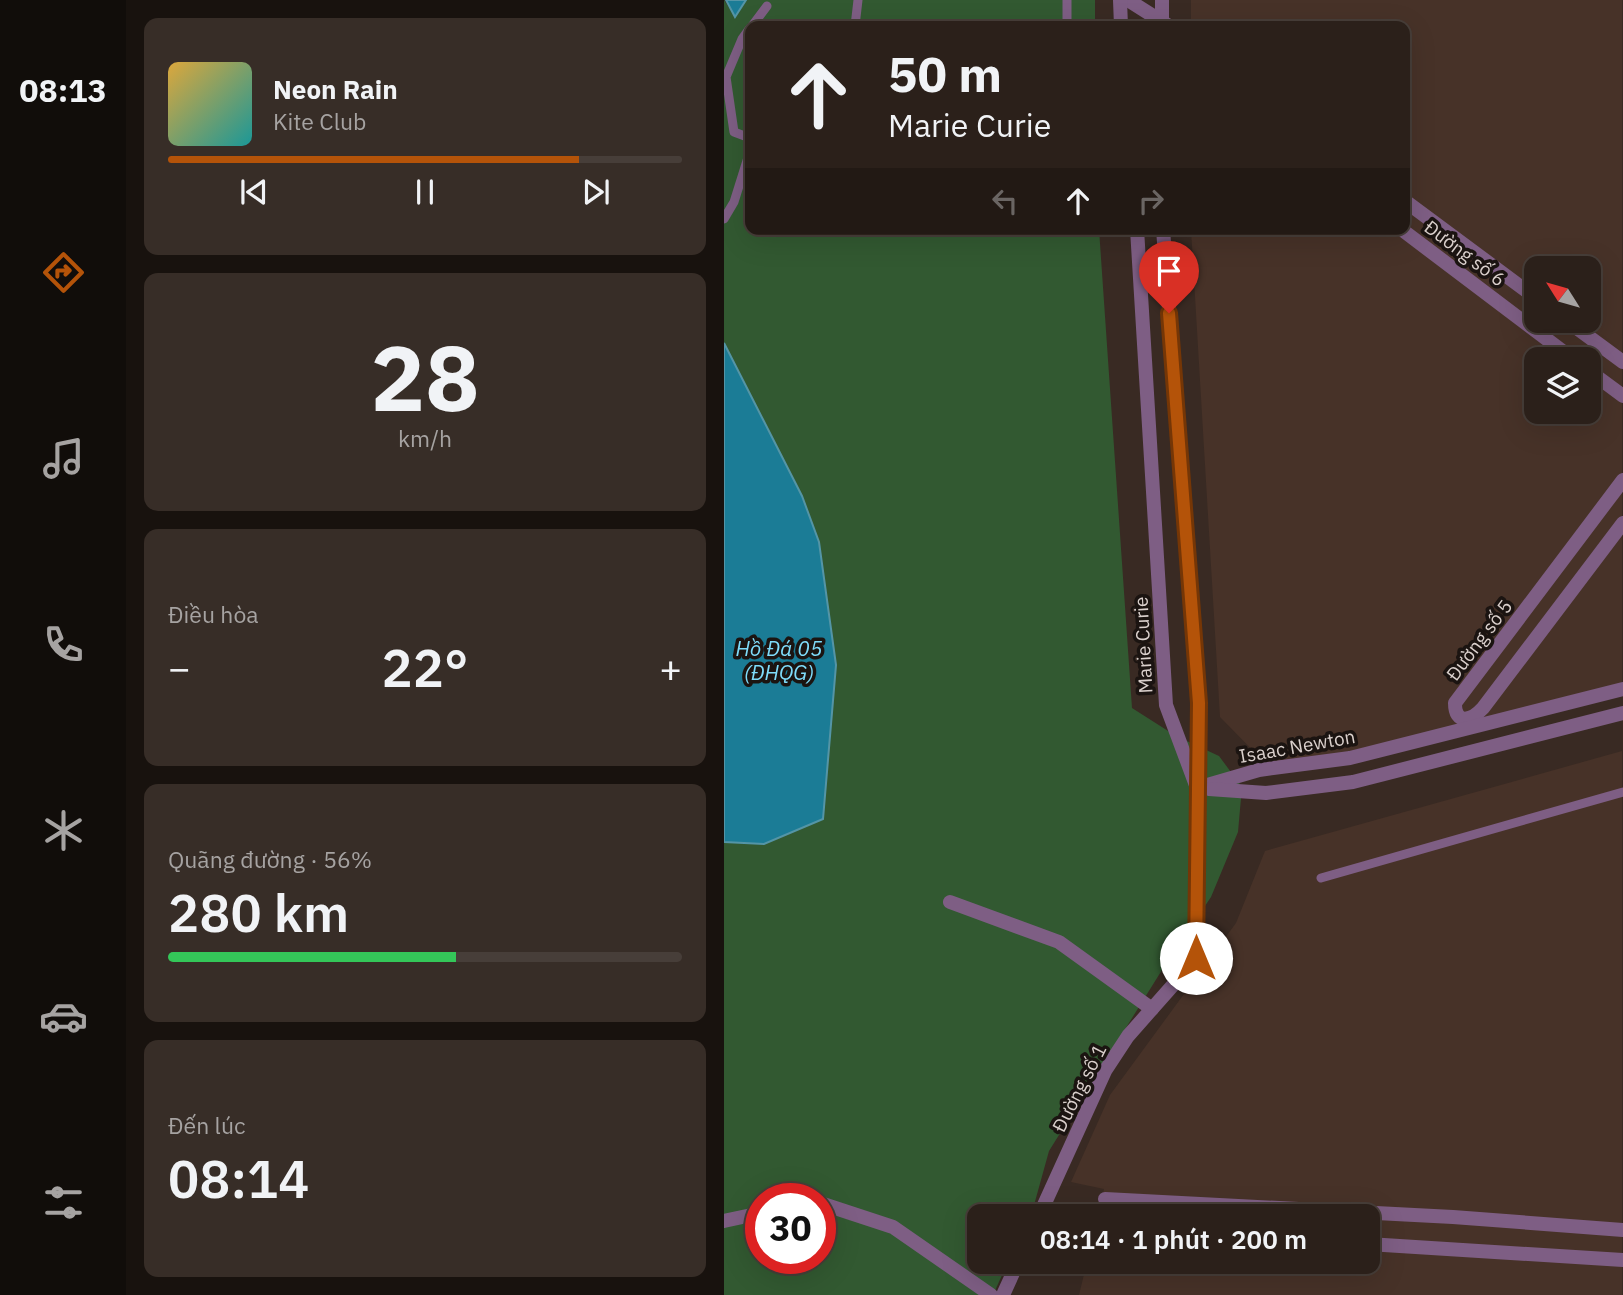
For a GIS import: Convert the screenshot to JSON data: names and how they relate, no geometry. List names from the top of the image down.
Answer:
{
  "streets": {
    "street": [
      "Đường số 6",
      "Đường số 5",
      "Marie Curie",
      "Isaac Newton",
      "Đường số 1"
    ]
  },
  "crossings": [
    ["Marie Curie", "Isaac Newton"],
    ["Marie Curie", "Đường số 1"],
    ["Isaac Newton", "Đường số 1"]
  ],
  "water": ["Hồ Đá 05 (ĐHQG)"],
  "north": "top left",
  "page": {
    "tabs": "08:13",
    "turn": ["50 m", "Marie Curie"],
    "song": ["Neon Rain", "Kite Club"],
    "tile": [
      ["28", "km/h"],
      "Điều hòa",
      ["Quãng đường · 56%", "280 km"],
      ["Đến lúc", "08:14"]
    ],
    "heat": ["−", "22°", "+"],
    "limit": "30",
    "trip": "08:14 · 1 phút · 200 m"
  }
}
